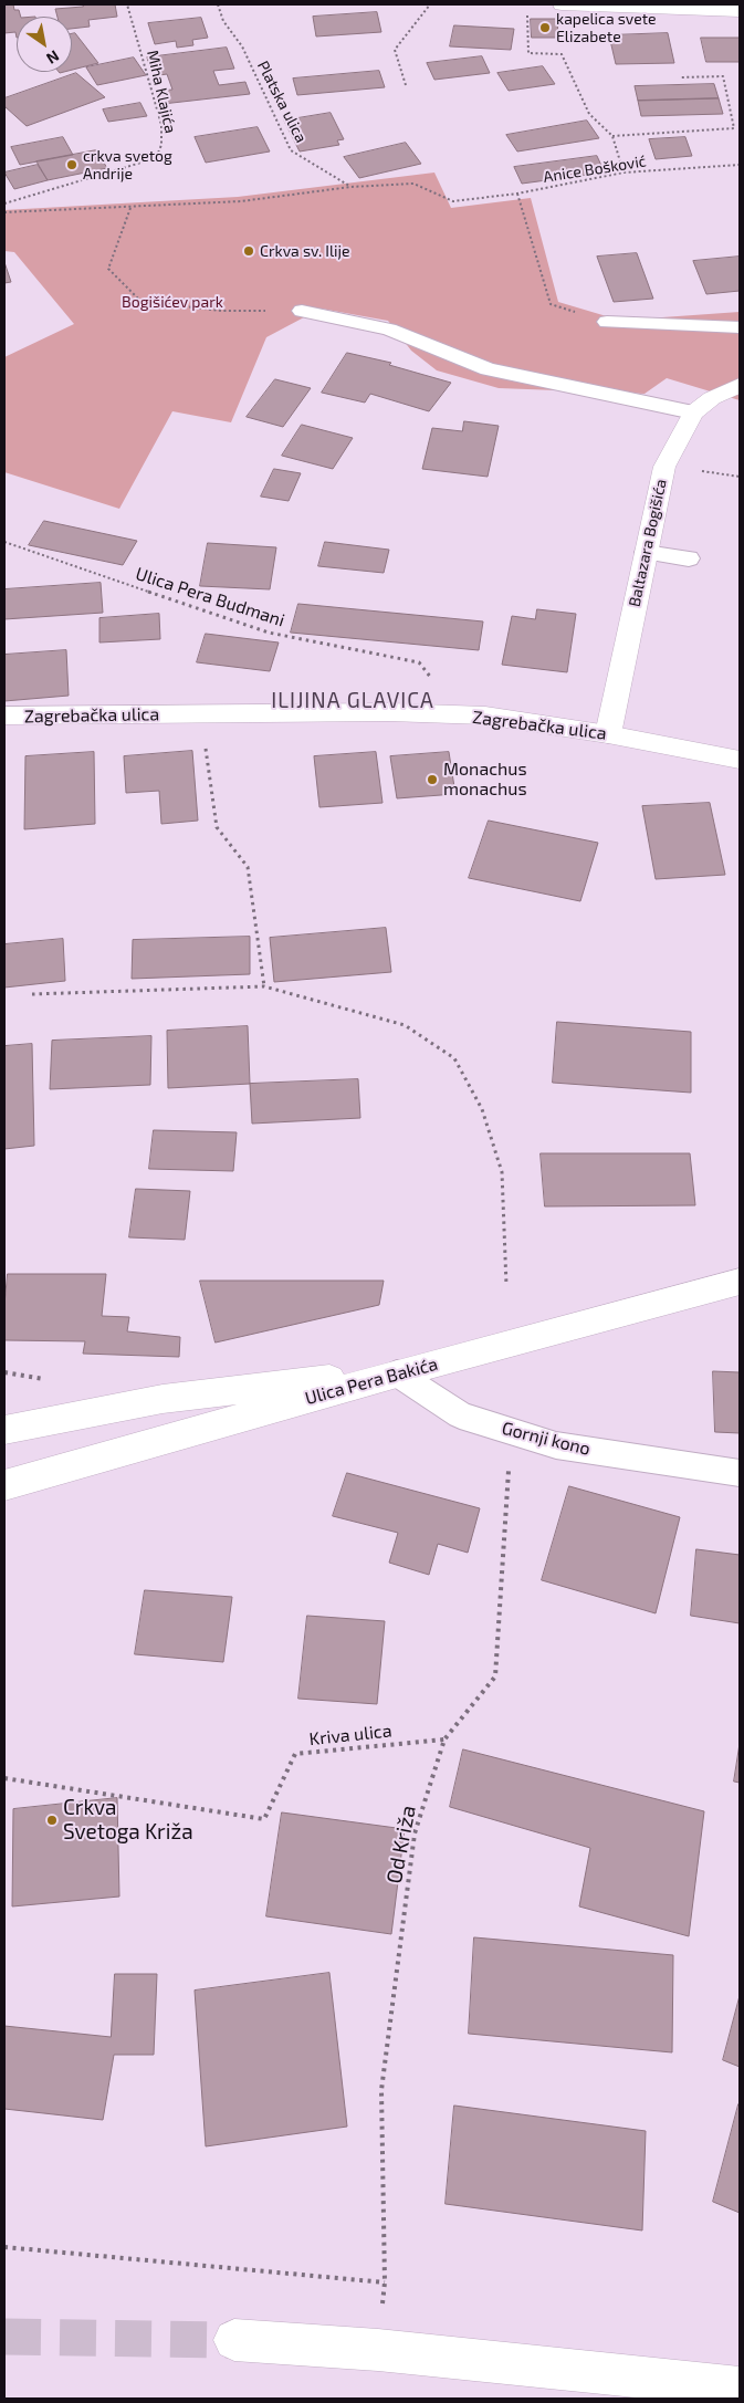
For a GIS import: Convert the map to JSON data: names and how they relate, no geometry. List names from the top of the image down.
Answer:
{
  "streets": {
    "street": ["Baltazara Bogišića", "Zagrebačka ulica", "Ulica Pera Bakića"],
    "lane": ["Gornji kono"],
    "path": [
      "Miha Klajića",
      "Platska ulica",
      "Anice Bošković",
      "Ulica Pera Budmani",
      "Kriva ulica",
      "Od Križa"
    ]
  },
  "crossings": [
    ["Platska ulica", "Anice Bošković"],
    ["Baltazara Bogišića", "Zagrebačka ulica"],
    ["Ulica Pera Budmani", "Zagrebačka ulica"],
    ["Ulica Pera Bakića", "Gornji kono"],
    ["Gornji kono", "Od Križa"],
    ["Kriva ulica", "Od Križa"]
  ],
  "districts": ["ILIJINA GLAVICA"],
  "parks": ["Bogišićev park"],
  "places": [
    "kapelica svete Elizabete",
    "crkva svetog Andrije",
    "Crkva sv. Ilije",
    "Monachus monachus",
    "Crkva Svetoga Križa"
  ],
  "north": "bottom right"
}
